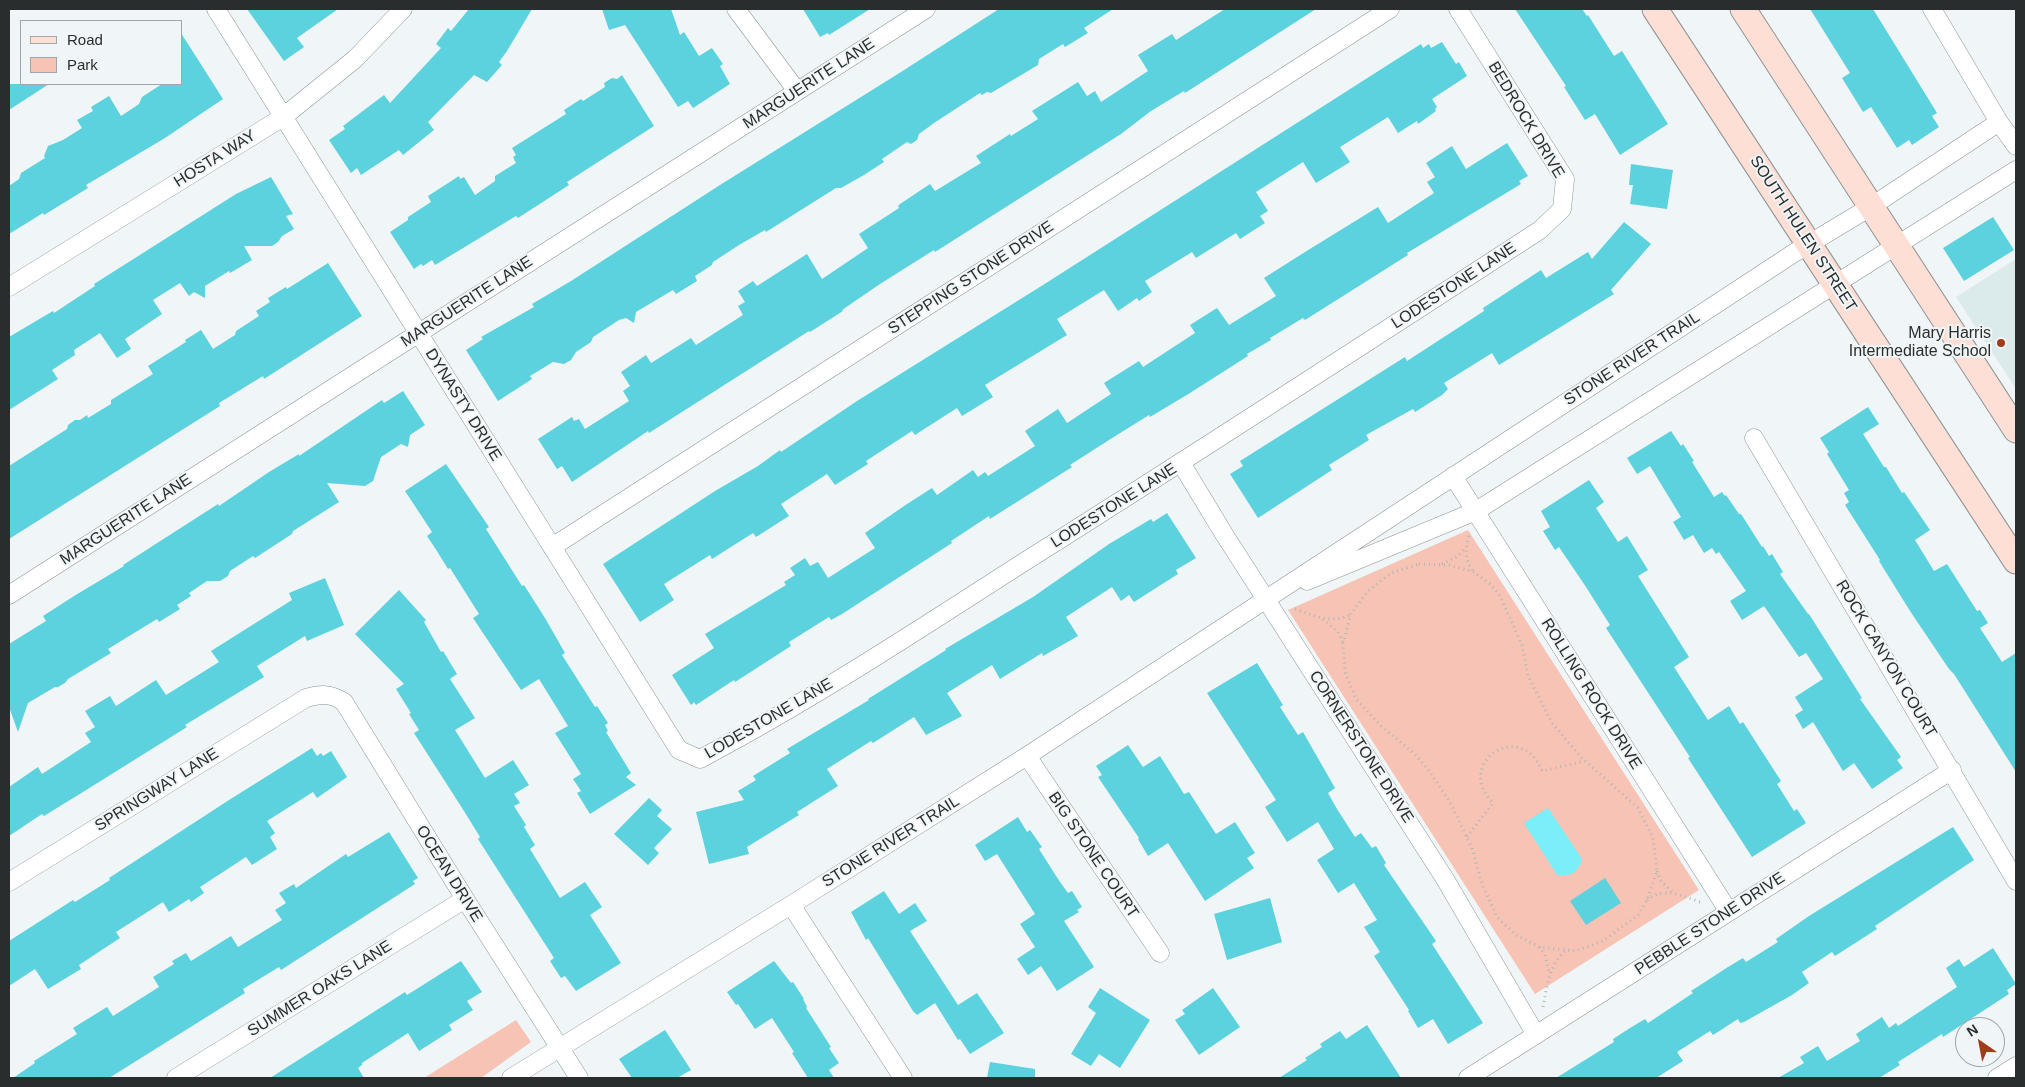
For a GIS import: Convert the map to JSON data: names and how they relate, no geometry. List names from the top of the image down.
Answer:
{
  "streets": {
    "main road": ["SOUTH HULEN STREET"],
    "street": [
      "MARGUERITE LANE",
      "BEDROCK DRIVE",
      "HOSTA WAY",
      "STEPPING STONE DRIVE",
      "LODESTONE LANE",
      "STONE RIVER TRAIL",
      "DYNASTY DRIVE",
      "ROCK CANYON COURT",
      "ROLLING ROCK DRIVE",
      "CORNERSTONE DRIVE",
      "SPRINGWAY LANE",
      "BIG STONE COURT",
      "OCEAN DRIVE",
      "PEBBLE STONE DRIVE",
      "SUMMER OAKS LANE"
    ]
  },
  "crossings": [
    ["MARGUERITE LANE", "DYNASTY DRIVE"],
    ["BEDROCK DRIVE", "LODESTONE LANE"],
    ["HOSTA WAY", "DYNASTY DRIVE"],
    ["SOUTH HULEN STREET", "STONE RIVER TRAIL"],
    ["STEPPING STONE DRIVE", "DYNASTY DRIVE"],
    ["LODESTONE LANE", "DYNASTY DRIVE"],
    ["LODESTONE LANE", "CORNERSTONE DRIVE"],
    ["STONE RIVER TRAIL", "ROLLING ROCK DRIVE"],
    ["STONE RIVER TRAIL", "CORNERSTONE DRIVE"],
    ["STONE RIVER TRAIL", "BIG STONE COURT"],
    ["STONE RIVER TRAIL", "OCEAN DRIVE"],
    ["ROCK CANYON COURT", "PEBBLE STONE DRIVE"],
    ["ROLLING ROCK DRIVE", "PEBBLE STONE DRIVE"],
    ["CORNERSTONE DRIVE", "PEBBLE STONE DRIVE"],
    ["SPRINGWAY LANE", "OCEAN DRIVE"],
    ["OCEAN DRIVE", "SUMMER OAKS LANE"]
  ],
  "places": ["Mary Harris Intermediate School"],
  "legend": ["Road", "Park"],
  "north": "top left"
}
